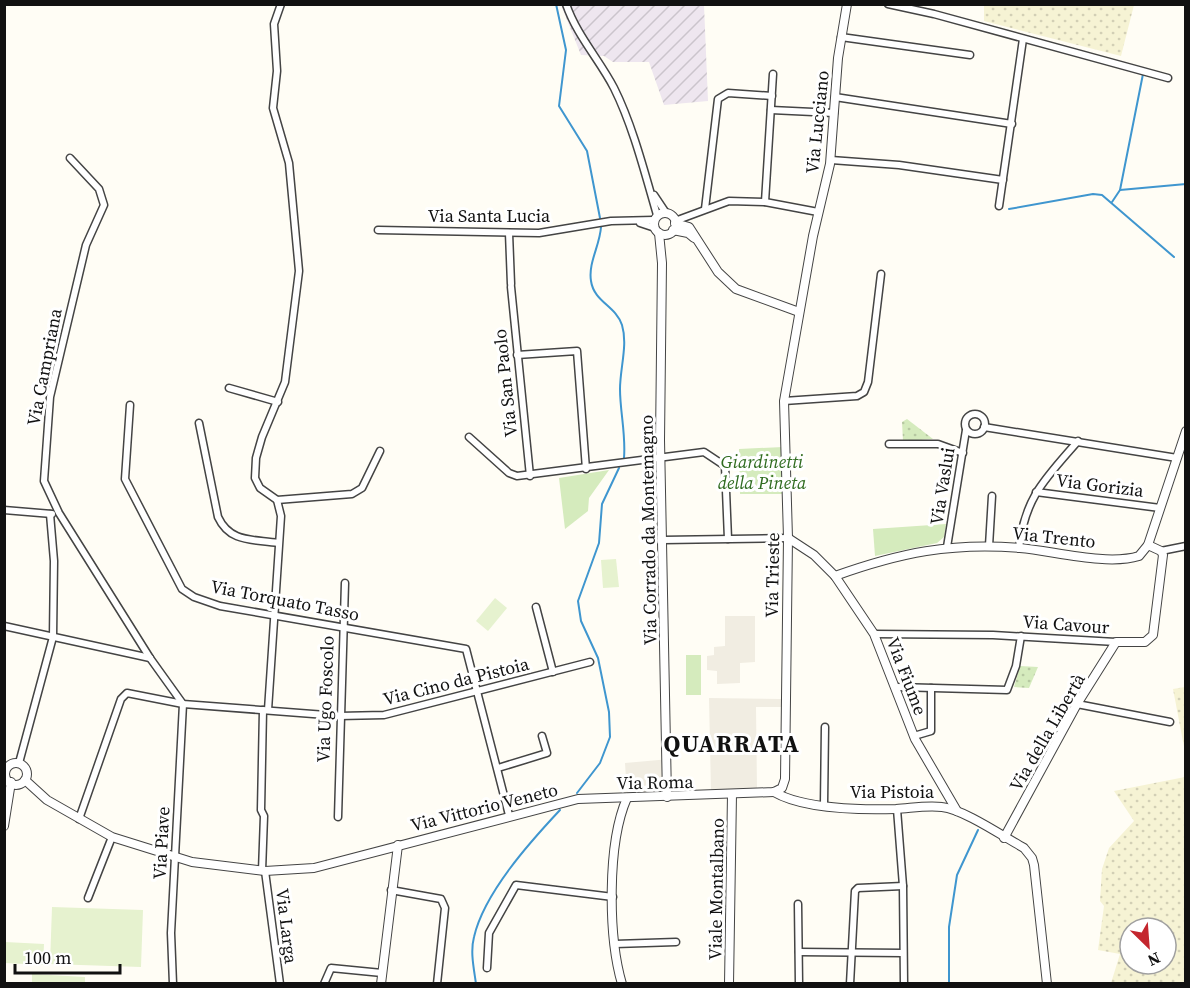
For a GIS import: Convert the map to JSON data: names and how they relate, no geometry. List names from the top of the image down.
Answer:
{
  "streets": {
    "street": [
      "Via Lucciano",
      "Via Santa Lucia",
      "Via Campriana",
      "Via San Paolo",
      "Via Gorizia",
      "Via Vaslui",
      "Via Corrado da Montemagno",
      "Via Trento",
      "Via Trieste",
      "Via Torquato Tasso",
      "Via Cavour",
      "Via Fiume",
      "Via Cino da Pistoia",
      "Via Ugo Foscolo",
      "Via della Libertà",
      "Via Roma",
      "Via Pistoia",
      "Via Vittorio Veneto",
      "Via Piave",
      "Viale Montalbano",
      "Via Larga"
    ]
  },
  "crossings": [
    ["Via Lucciano", "Via Trieste"],
    ["Via Santa Lucia", "Via San Paolo"],
    ["Via Santa Lucia", "Via Corrado da Montemagno"],
    ["Via Campriana", "Via Cino da Pistoia"],
    ["Via Campriana", "Via Piave"],
    ["Via Vaslui", "Via Trento"],
    ["Via Corrado da Montemagno", "Via Roma"],
    ["Via Trento", "Via Fiume"],
    ["Via Trieste", "Via Fiume"],
    ["Via Trieste", "Via Pistoia"],
    ["Via Torquato Tasso", "Via Cino da Pistoia"],
    ["Via Torquato Tasso", "Via Ugo Foscolo"],
    ["Via Torquato Tasso", "Via Larga"],
    ["Via Cavour", "Via Fiume"],
    ["Via Cavour", "Via della Libertà"],
    ["Via Fiume", "Via Pistoia"],
    ["Via Cino da Pistoia", "Via Ugo Foscolo"],
    ["Via Cino da Pistoia", "Via Vittorio Veneto"],
    ["Via Cino da Pistoia", "Via Piave"],
    ["Via Cino da Pistoia", "Via Larga"],
    ["Via della Libertà", "Via Pistoia"],
    ["Via Roma", "Via Vittorio Veneto"],
    ["Via Roma", "Viale Montalbano"],
    ["Via Vittorio Veneto", "Via Piave"],
    ["Via Vittorio Veneto", "Via Larga"]
  ],
  "districts": ["QUARRATA"],
  "parks": ["Giardinetti della Pineta"],
  "scale_bar": "100 m",
  "north": "bottom right"
}
